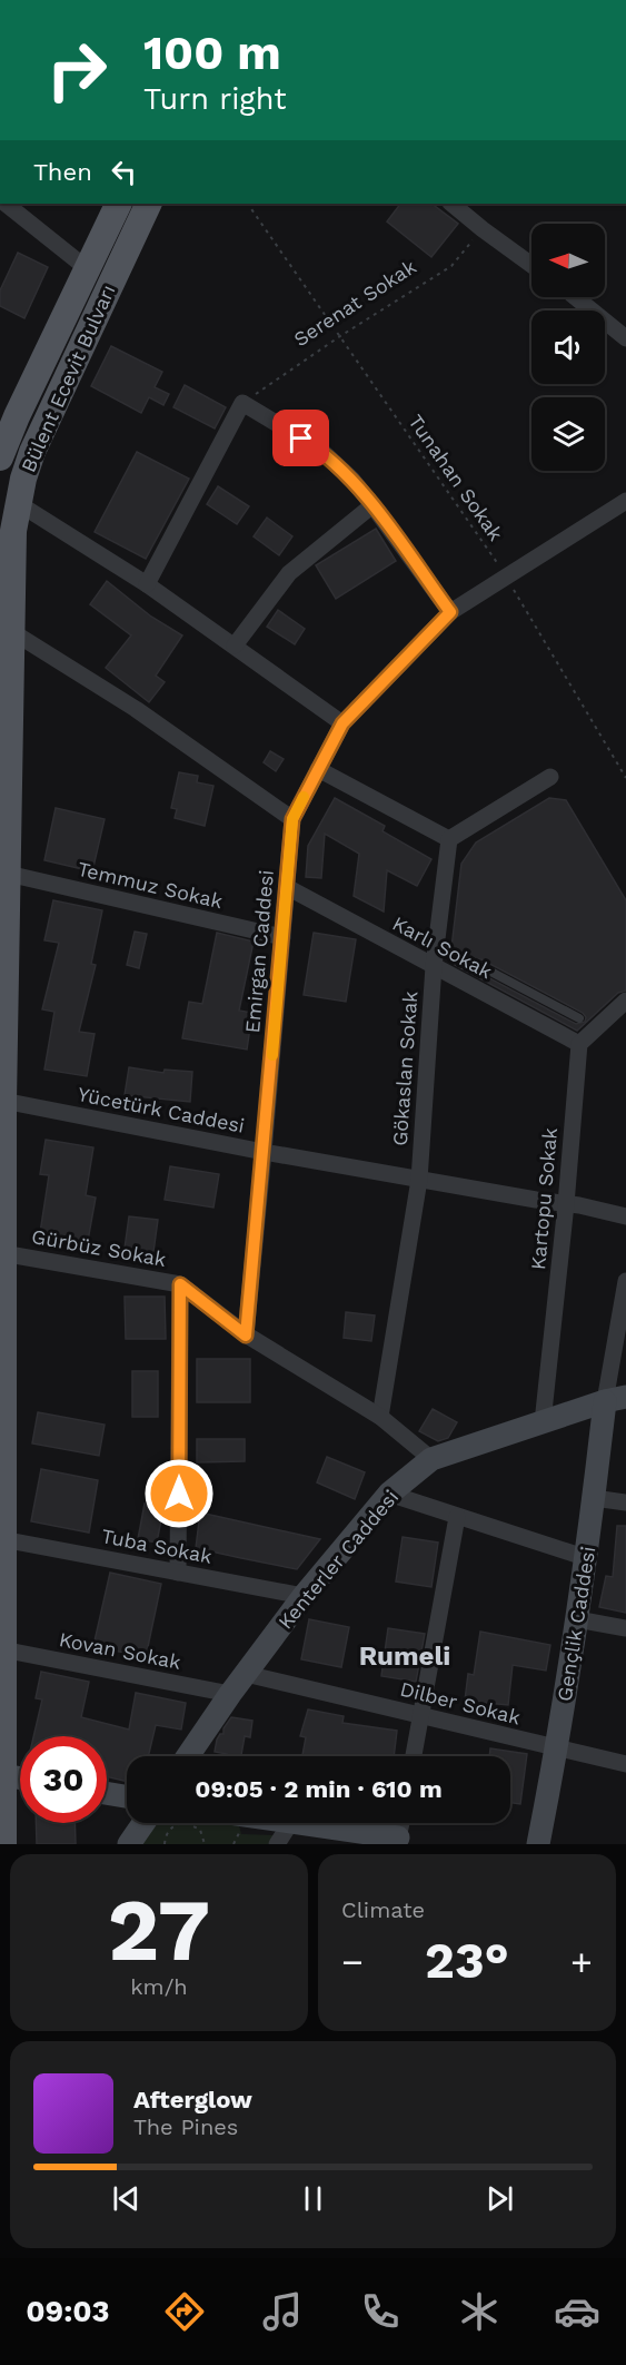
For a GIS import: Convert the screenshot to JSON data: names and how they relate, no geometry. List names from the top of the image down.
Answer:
{
  "streets": {
    "main road": ["Bülent Ecevit Bulvarı"],
    "street": [
      "Temmuz Sokak",
      "Karlı Sokak",
      "Emirgan Caddesi",
      "Gökaslan Sokak",
      "Yücetürk Caddesi",
      "Kartopu Sokak",
      "Gürbüz Sokak",
      "Tuba Sokak",
      "Kenterler Caddesi",
      "Gençlik Caddesi",
      "Kovan Sokak",
      "Dilber Sokak"
    ],
    "path": ["Serenat Sokak", "Tunahan Sokak"]
  },
  "crossings": [
    ["Serenat Sokak", "Tunahan Sokak"],
    ["Bülent Ecevit Bulvarı", "Temmuz Sokak"],
    ["Bülent Ecevit Bulvarı", "Yücetürk Caddesi"],
    ["Bülent Ecevit Bulvarı", "Gürbüz Sokak"],
    ["Bülent Ecevit Bulvarı", "Tuba Sokak"],
    ["Bülent Ecevit Bulvarı", "Kovan Sokak"],
    ["Tunahan Sokak", "Emirgan Caddesi"],
    ["Temmuz Sokak", "Emirgan Caddesi"],
    ["Karlı Sokak", "Emirgan Caddesi"],
    ["Karlı Sokak", "Gökaslan Sokak"],
    ["Karlı Sokak", "Kartopu Sokak"],
    ["Emirgan Caddesi", "Yücetürk Caddesi"],
    ["Gökaslan Sokak", "Yücetürk Caddesi"],
    ["Yücetürk Caddesi", "Kartopu Sokak"],
    ["Kartopu Sokak", "Kenterler Caddesi"],
    ["Gürbüz Sokak", "Tuba Sokak"],
    ["Tuba Sokak", "Kenterler Caddesi"],
    ["Kenterler Caddesi", "Gençlik Caddesi"],
    ["Kenterler Caddesi", "Kovan Sokak"],
    ["Kenterler Caddesi", "Dilber Sokak"],
    ["Gençlik Caddesi", "Dilber Sokak"]
  ],
  "districts": ["Rumeli"],
  "north": "left",
  "page": {
    "turn": ["100 m", "Turn right"],
    "then": "Then",
    "limit": "30",
    "trip": "09:05 · 2 min · 610 m",
    "tile": [
      ["27", "km/h"],
      "Climate"
    ],
    "heat": ["−", "23°", "+"],
    "song": ["Afterglow", "The Pines"],
    "tabs": "09:03"
  }
}
